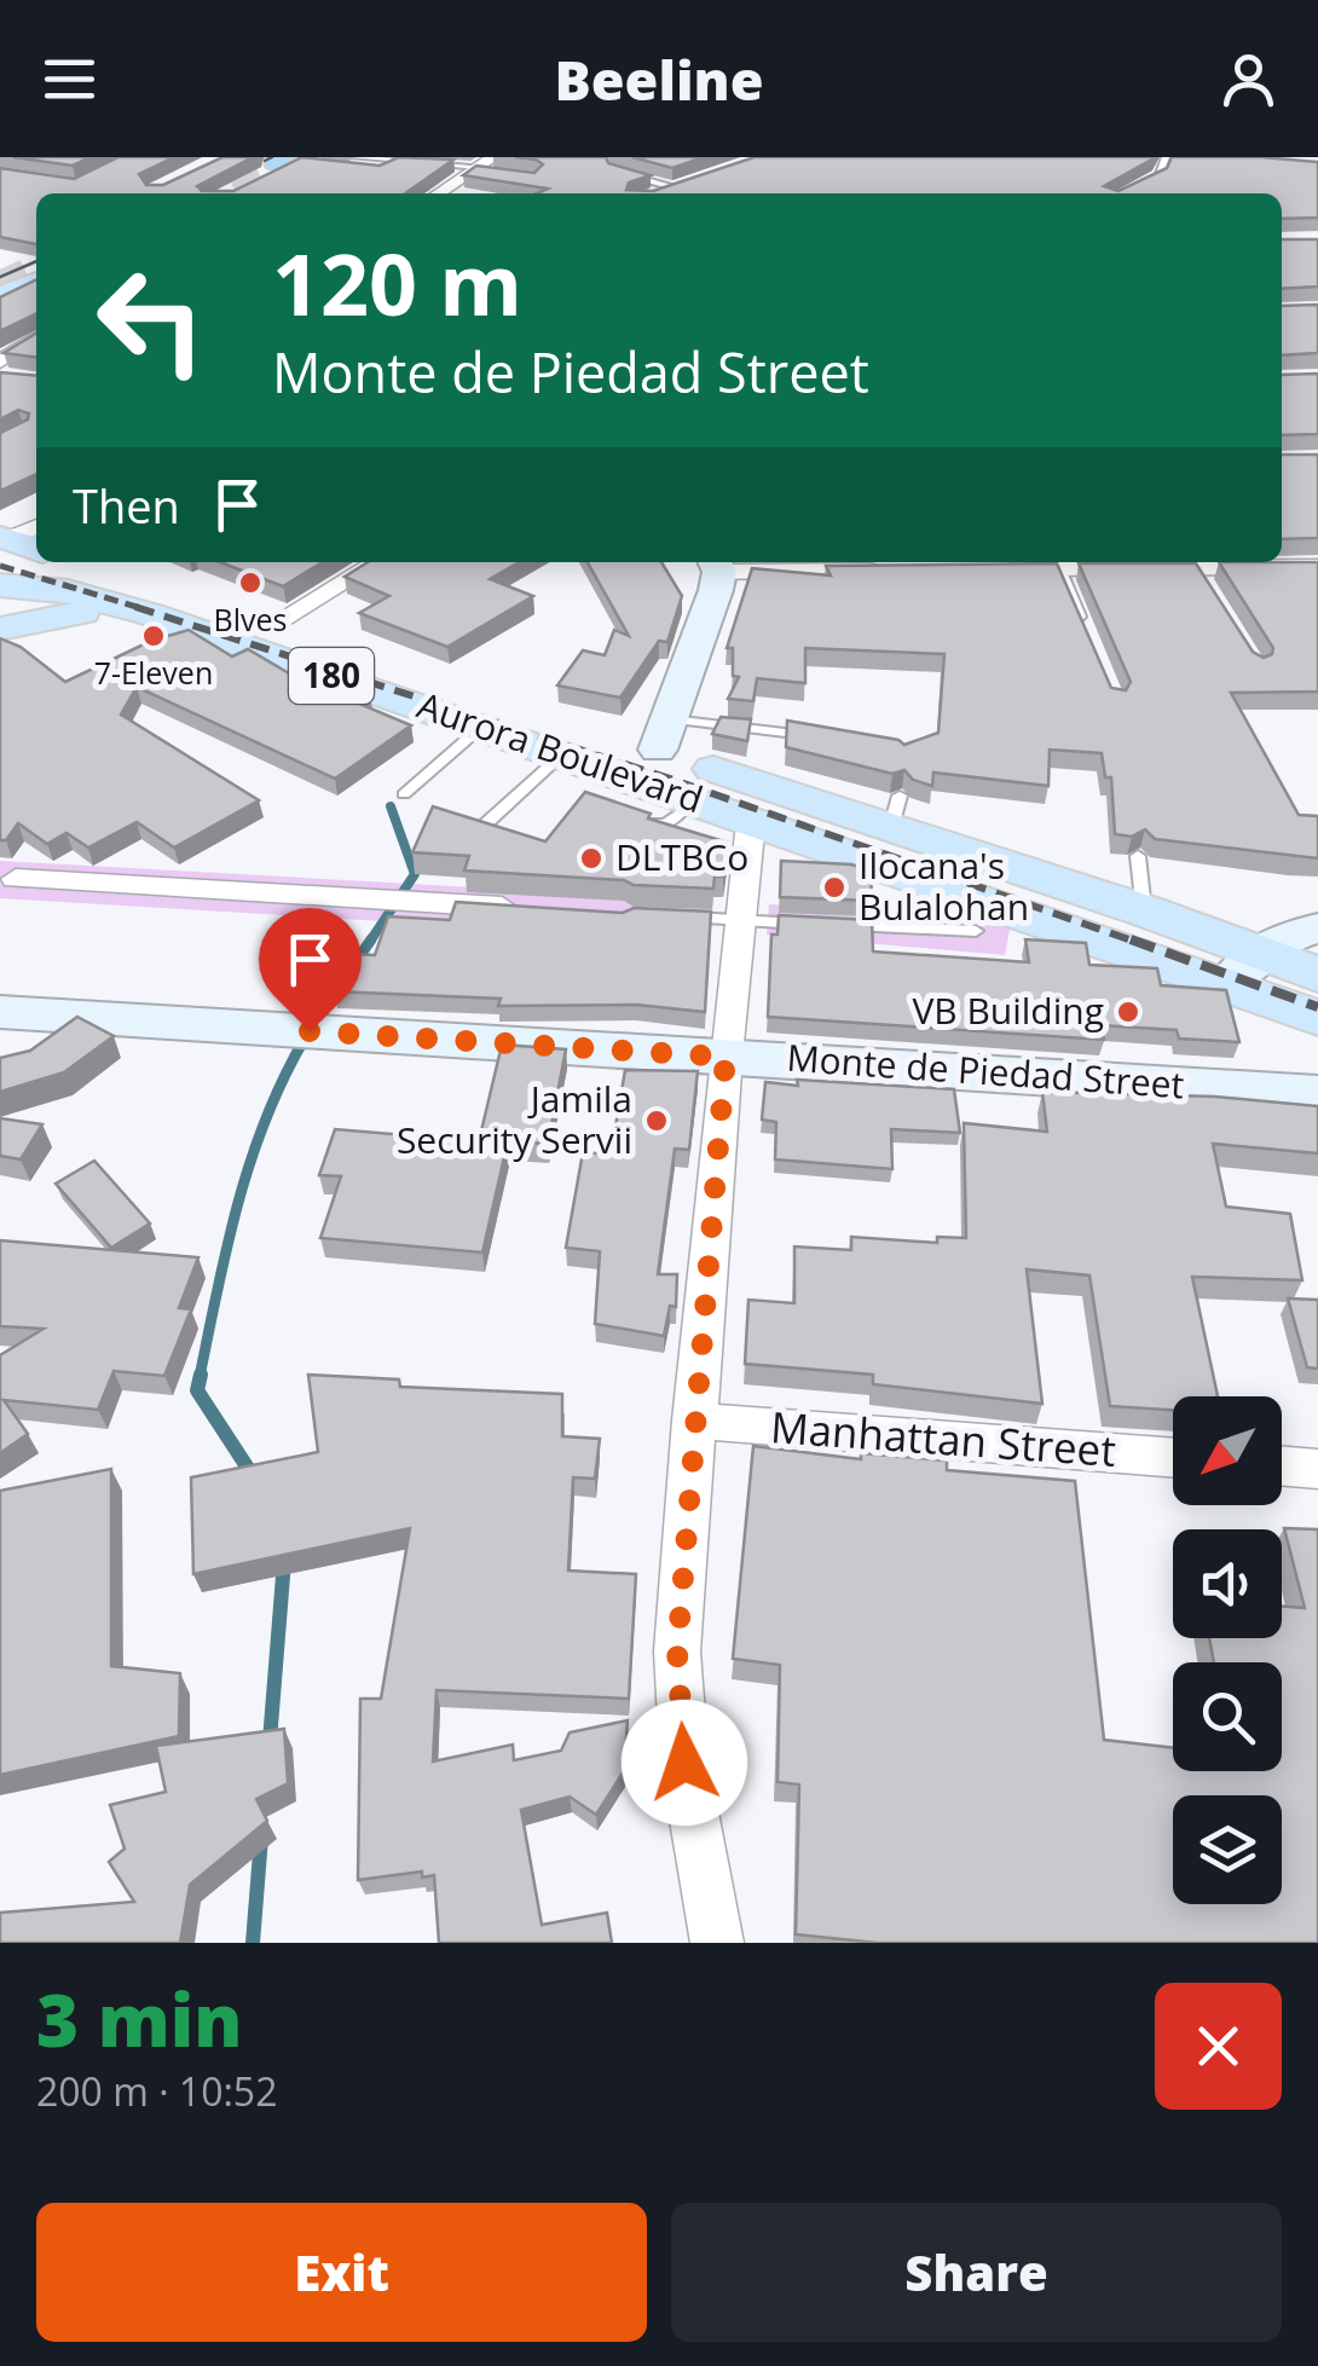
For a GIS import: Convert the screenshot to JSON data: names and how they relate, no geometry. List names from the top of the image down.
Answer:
{
  "streets": {
    "main road": ["180", "Aurora Boulevard"],
    "street": ["Monte de Piedad Street", "Manhattan Street"]
  },
  "places": [
    "Blves",
    "7-Eleven",
    "DLTBCo",
    "Ilocana's Bulalohan",
    "VB Building",
    "Jamila Security Servii"
  ],
  "north": "bottom left",
  "page": {
    "header": "Beeline",
    "turn": ["120 m", "Monte de Piedad Street"],
    "then": "Then",
    "heading": ["3 min", "200 m · 10:52"],
    "buttons": ["Exit", "Share"]
  }
}
